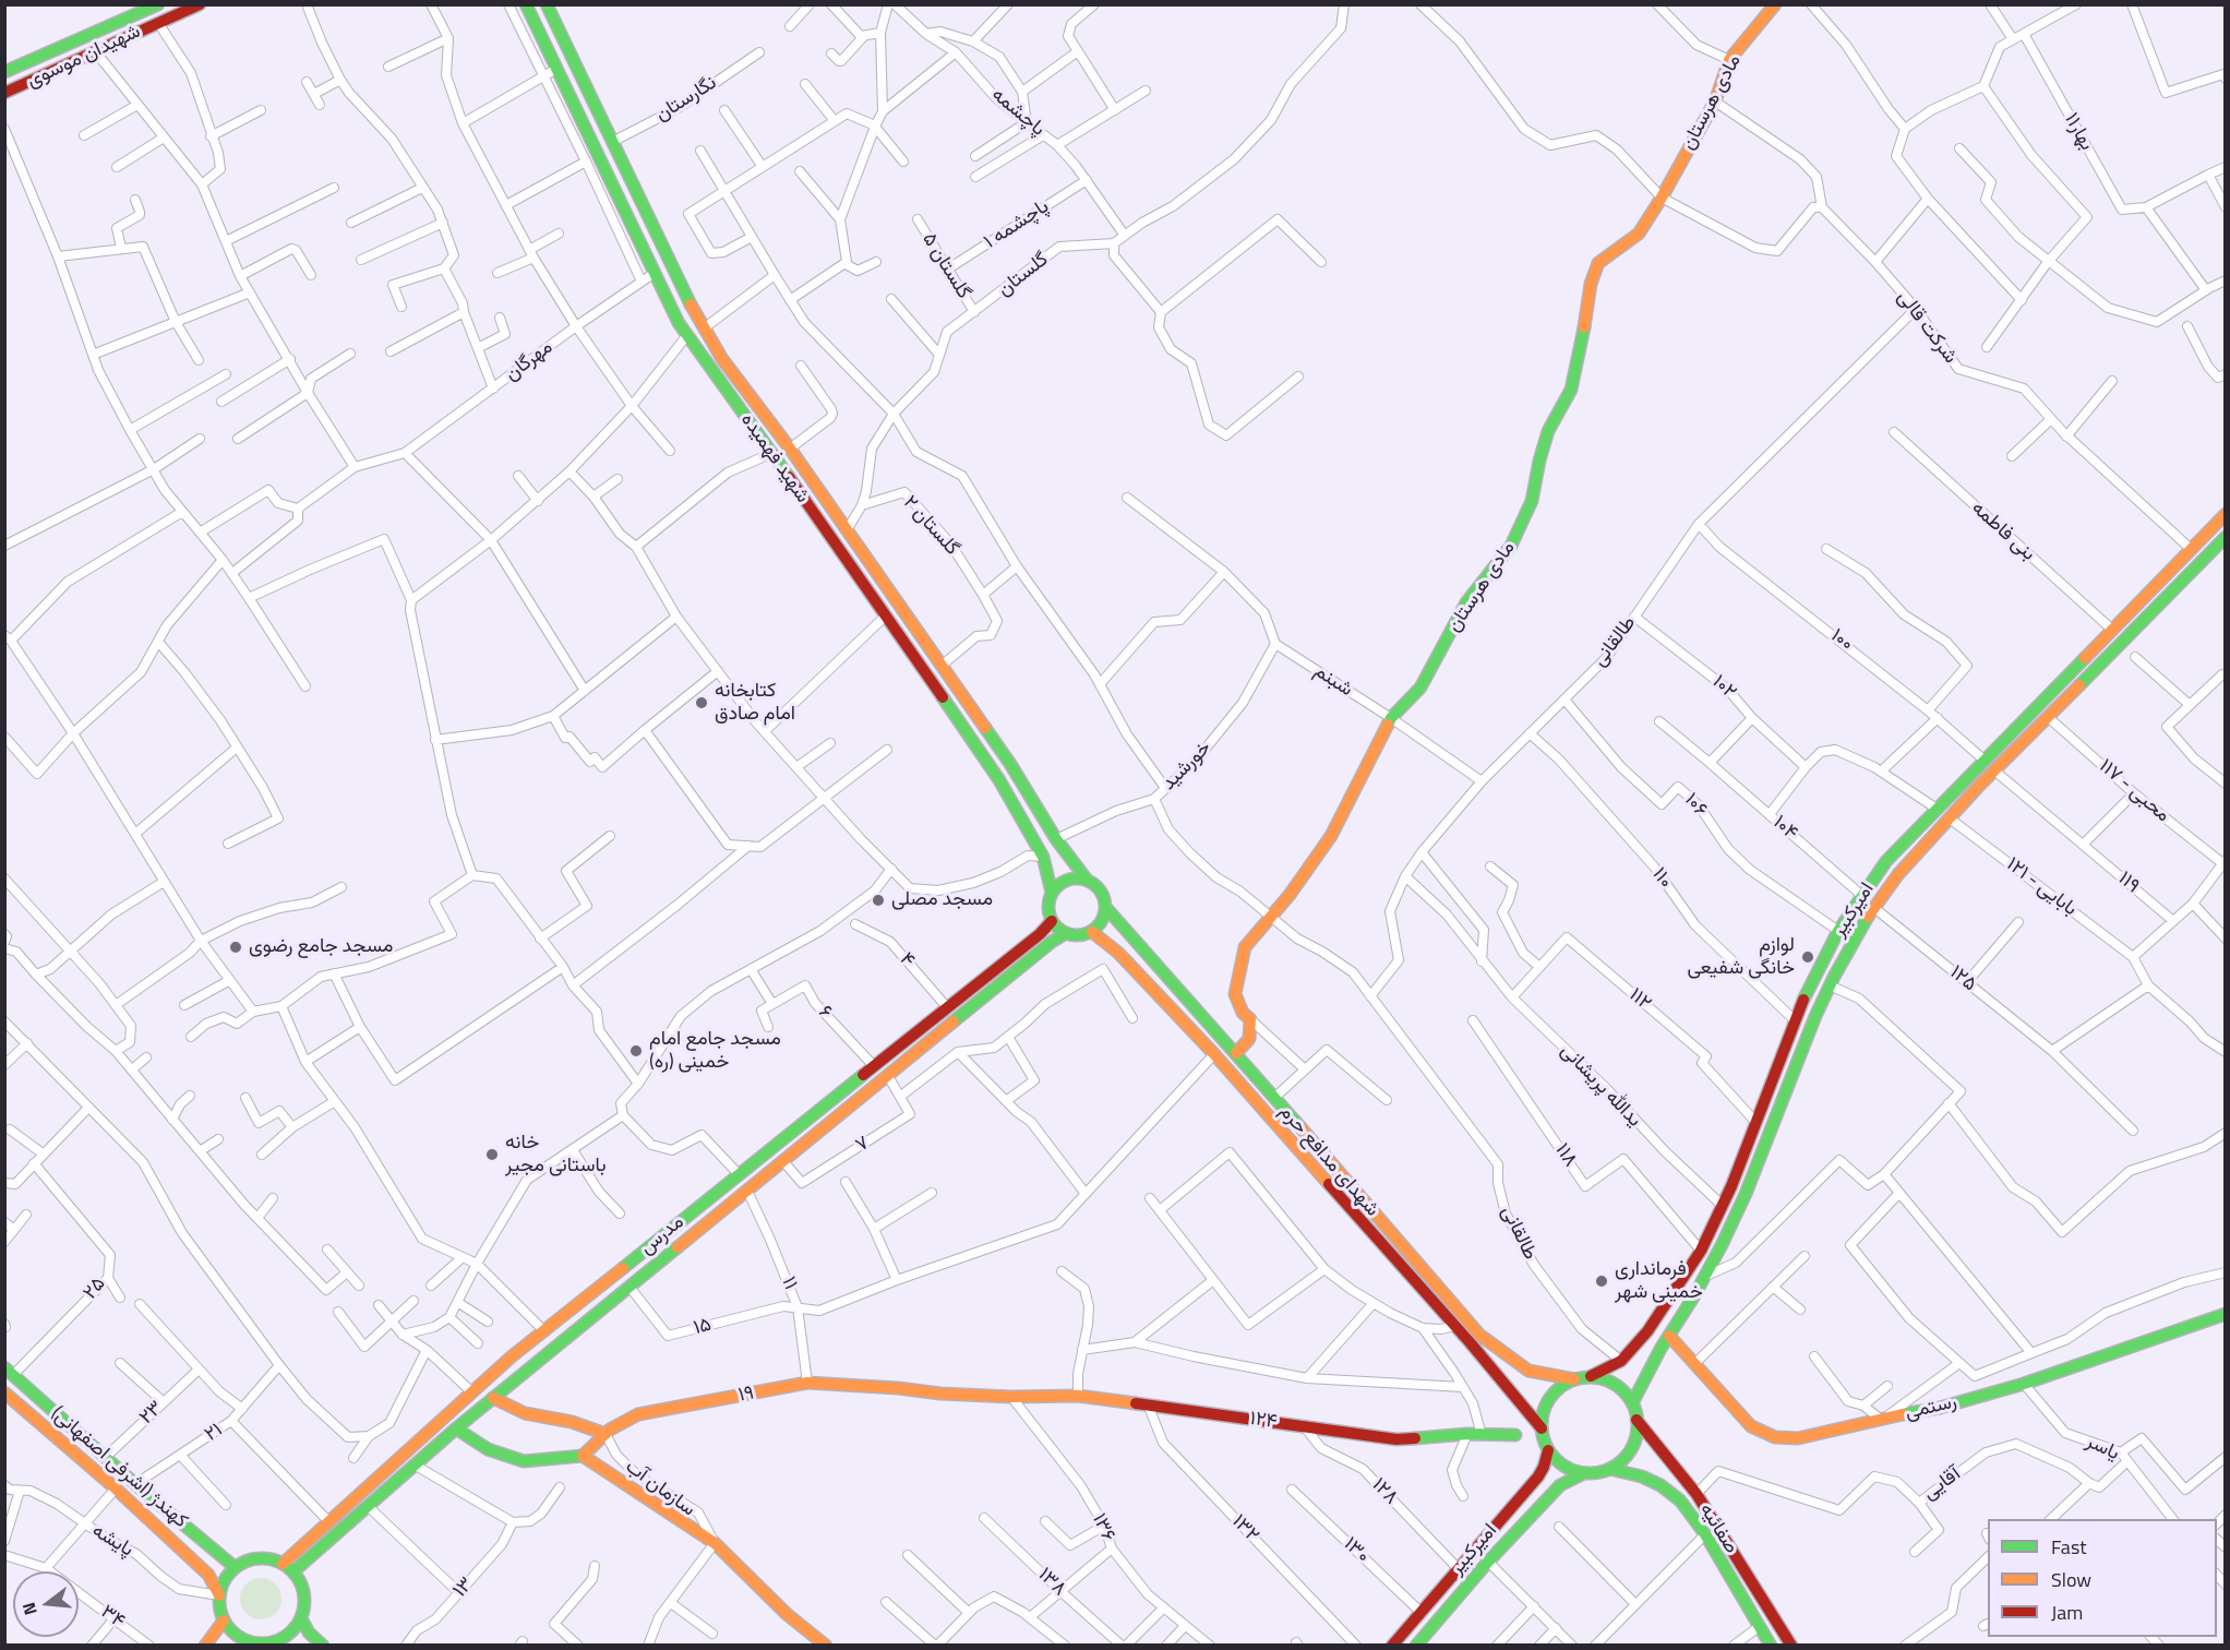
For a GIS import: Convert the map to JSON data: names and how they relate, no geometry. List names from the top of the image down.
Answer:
{
  "streets": {
    "main road": [
      "شهیدان موسوی",
      "مادی هرستان",
      "شهید فهمیده",
      "امیرکبیر",
      "شهدای مدافع حرم",
      "مدرس",
      "۱۹",
      "رستمی",
      "۱۲۴",
      "کهندژ (اشرفی اصفهانی)",
      "سازمان آب",
      "صفائیه"
    ],
    "street": [
      "نگارستان",
      "پاچشمه",
      "بهار۱۱",
      "پاچشمه ۱",
      "گلستان ۵",
      "گلستان",
      "شرکت قالی",
      "مهرگان",
      "گلستان ۲",
      "بنی فاطمه",
      "۱۰۰",
      "طالقانی",
      "شبنم",
      "۱۰۲",
      "خورشید",
      "محبی - ۱۱۷",
      "۱۰۶",
      "۱۰۴",
      "۱۱۰",
      "۱۱۹",
      "بابایی - ۱۲۱",
      "۴",
      "۱۲۵",
      "۱۱۲",
      "۶",
      "یدالله پریشانی",
      "۷",
      "۱۱۸",
      "۱۱",
      "۲۵",
      "۱۵",
      "۲۳",
      "۲۱",
      "یاسر",
      "آقایی",
      "۱۲۸",
      "۱۳۶",
      "۱۳۲",
      "پایشه",
      "۱۳۰",
      "۱۳۸",
      "۱۳",
      "۳۴"
    ]
  },
  "crossings": [
    ["نگارستان", "شهید فهمیده"],
    ["مادی هرستان", "طالقانی"],
    ["مادی هرستان", "شبنم"],
    ["پاچشمه", "پاچشمه ۱"],
    ["پاچشمه", "گلستان"],
    ["پاچشمه ۱", "گلستان ۵"],
    ["گلستان ۵", "گلستان"],
    ["گلستان", "شهید فهمیده"],
    ["گلستان", "گلستان ۲"],
    ["شرکت قالی", "طالقانی"],
    ["شرکت قالی", "امیرکبیر"],
    ["مهرگان", "شهید فهمیده"],
    ["شهید فهمیده", "خورشید"],
    ["شهید فهمیده", "شهدای مدافع حرم"],
    ["شهید فهمیده", "مدرس"],
    ["بنی فاطمه", "امیرکبیر"],
    ["۱۰۰", "طالقانی"],
    ["۱۰۰", "امیرکبیر"],
    ["طالقانی", "شبنم"],
    ["طالقانی", "۱۰۲"],
    ["طالقانی", "خورشید"],
    ["طالقانی", "۱۰۶"],
    ["طالقانی", "۱۱۰"],
    ["طالقانی", "امیرکبیر"],
    ["طالقانی", "یدالله پریشانی"],
    ["شبنم", "خورشید"],
    ["محبی - ۱۱۷", "امیرکبیر"],
    ["۱۰۶", "امیرکبیر"],
    ["۱۰۴", "امیرکبیر"],
    ["۱۱۰", "امیرکبیر"],
    ["۱۱۹", "امیرکبیر"],
    ["بابایی - ۱۲۱", "امیرکبیر"],
    ["امیرکبیر", "۱۲۵"],
    ["امیرکبیر", "۱۱۲"],
    ["امیرکبیر", "یدالله پریشانی"],
    ["امیرکبیر", "۱۱۸"],
    ["امیرکبیر", "شهدای مدافع حرم"],
    ["امیرکبیر", "رستمی"],
    ["امیرکبیر", "۱۲۸"],
    ["امیرکبیر", "صفائیه"],
    ["امیرکبیر", "۱۳۰"],
    ["۴", "مدرس"],
    ["۱۱۲", "یدالله پریشانی"],
    ["۶", "مدرس"],
    ["۷", "مدرس"],
    ["شهدای مدافع حرم", "مدرس"],
    ["شهدای مدافع حرم", "صفائیه"],
    ["مدرس", "۱۱"],
    ["مدرس", "۱۵"],
    ["مدرس", "کهندژ (اشرفی اصفهانی)"],
    ["مدرس", "پایشه"],
    ["۱۱", "۱۵"],
    ["۱۱", "۱۹"],
    ["۲۵", "کهندژ (اشرفی اصفهانی)"],
    ["۱۹", "۱۲۴"],
    ["۱۹", "سازمان آب"],
    ["۱۹", "۱۳۶"],
    ["رستمی", "یاسر"],
    ["۲۳", "کهندژ (اشرفی اصفهانی)"],
    ["۱۲۴", "۱۲۸"],
    ["۱۲۴", "۱۳۶"],
    ["۱۲۴", "۱۳۲"],
    ["۲۱", "کهندژ (اشرفی اصفهانی)"],
    ["کهندژ (اشرفی اصفهانی)", "پایشه"],
    ["آقایی", "صفائیه"]
  ],
  "places": [
    "کتابخانه امام صادق",
    "مسجد مصلی",
    "مسجد جامع رضوی",
    "لوازم خانگی شفیعی",
    "مسجد جامع امام خمینی (ره)",
    "خانه باستانی مجیر",
    "فرمانداری خمینی شهر"
  ],
  "legend": ["Fast", "Slow", "Jam"],
  "north": "left"
}
